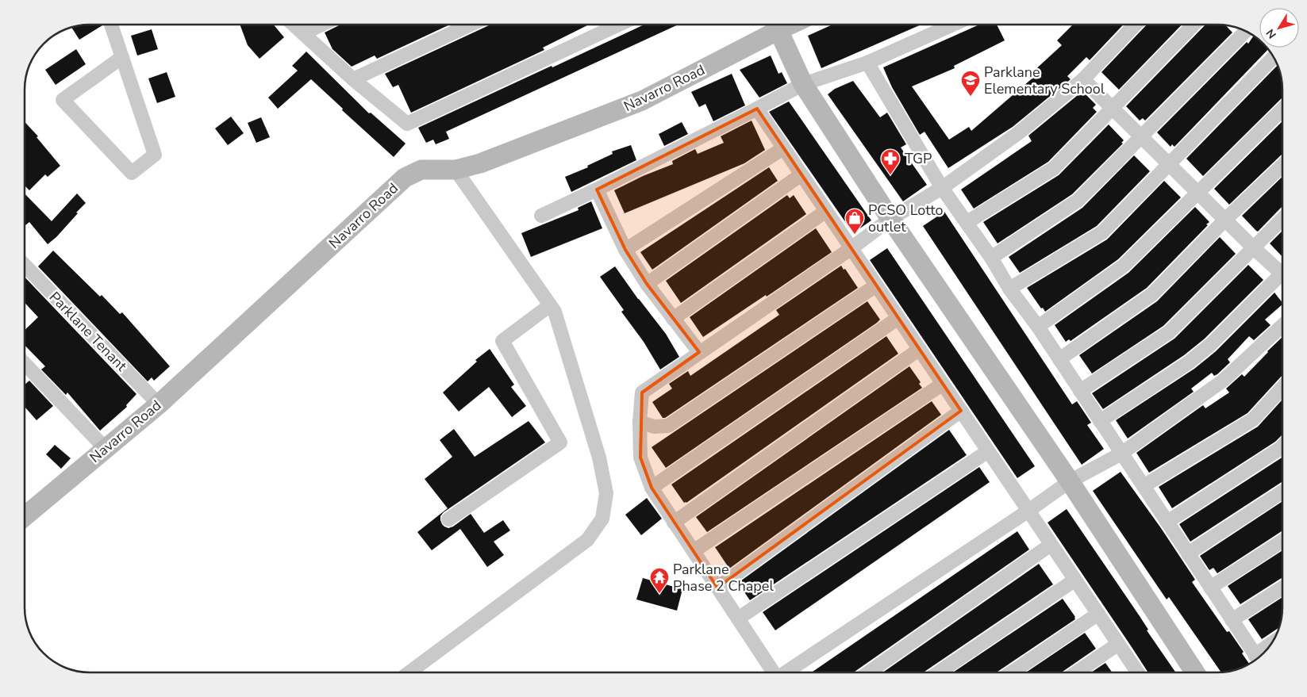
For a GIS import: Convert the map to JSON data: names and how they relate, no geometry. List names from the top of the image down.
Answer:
{
  "streets": {
    "street": ["Navarro Road", "Parklane Tenant"]
  },
  "crossings": [
    ["Navarro Road", "Parklane Tenant"]
  ],
  "places": {
    "school or university": ["Parklane Elementary School"],
    "pharmacy": ["TGP"],
    "shop": ["PCSO Lotto outlet"],
    "temple": ["Parklane Phase 2 Chapel"]
  },
  "north": "bottom left"
}
